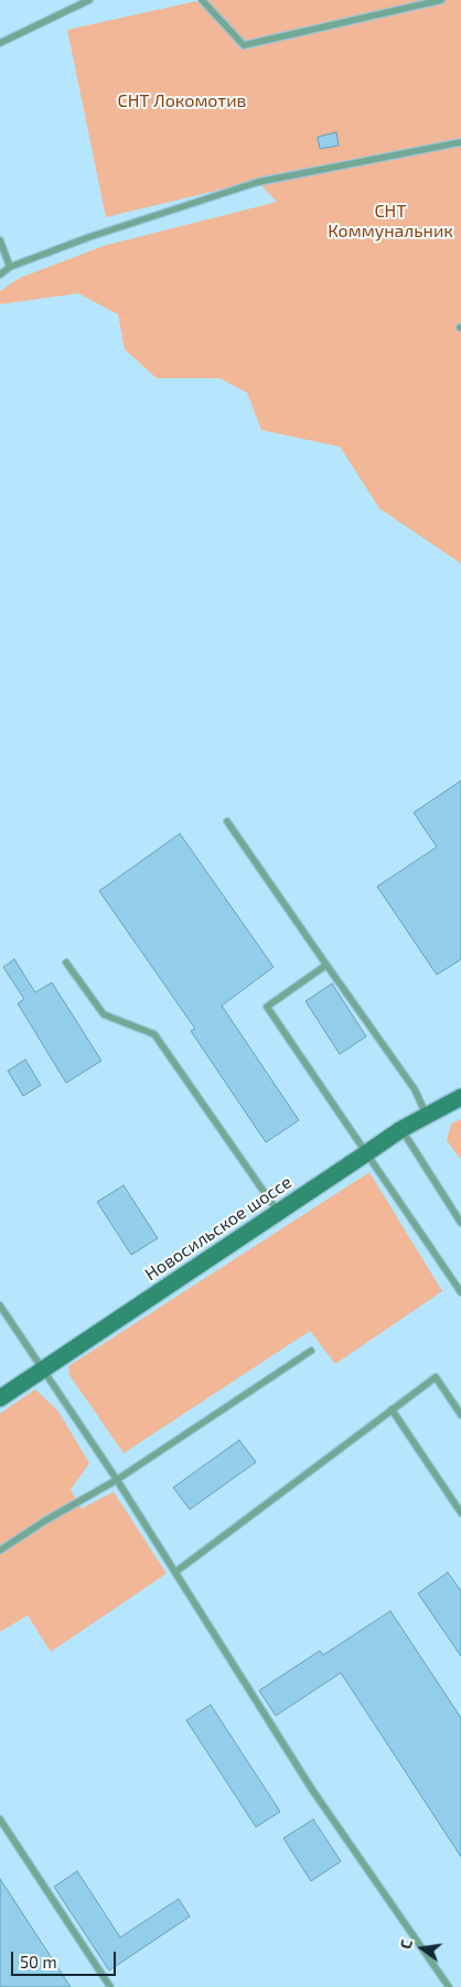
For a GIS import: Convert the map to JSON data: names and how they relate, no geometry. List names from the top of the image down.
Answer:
{
  "streets": {
    "street": ["Новосильское шоссе"]
  },
  "parks": ["СНТ Локомотив", "СНТ Коммунальник"],
  "scale_bar": "50 m",
  "north": "left"
}
